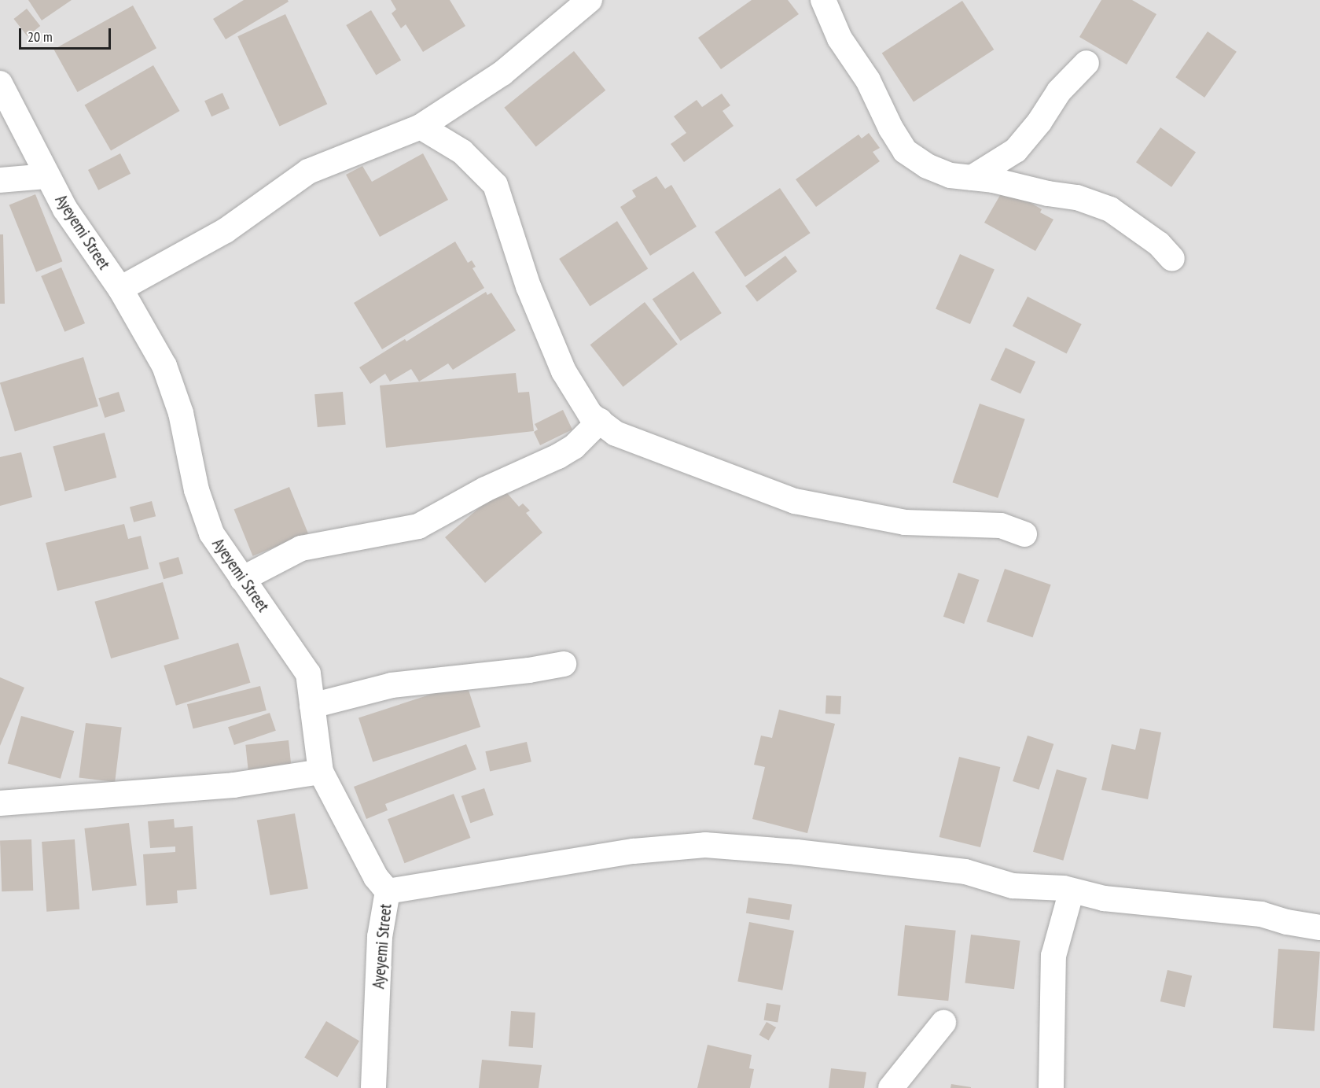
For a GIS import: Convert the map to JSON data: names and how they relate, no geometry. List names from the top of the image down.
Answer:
{
  "streets": {
    "street": ["Ayeyemi Street"]
  },
  "scale_bar": "20 m"
}
